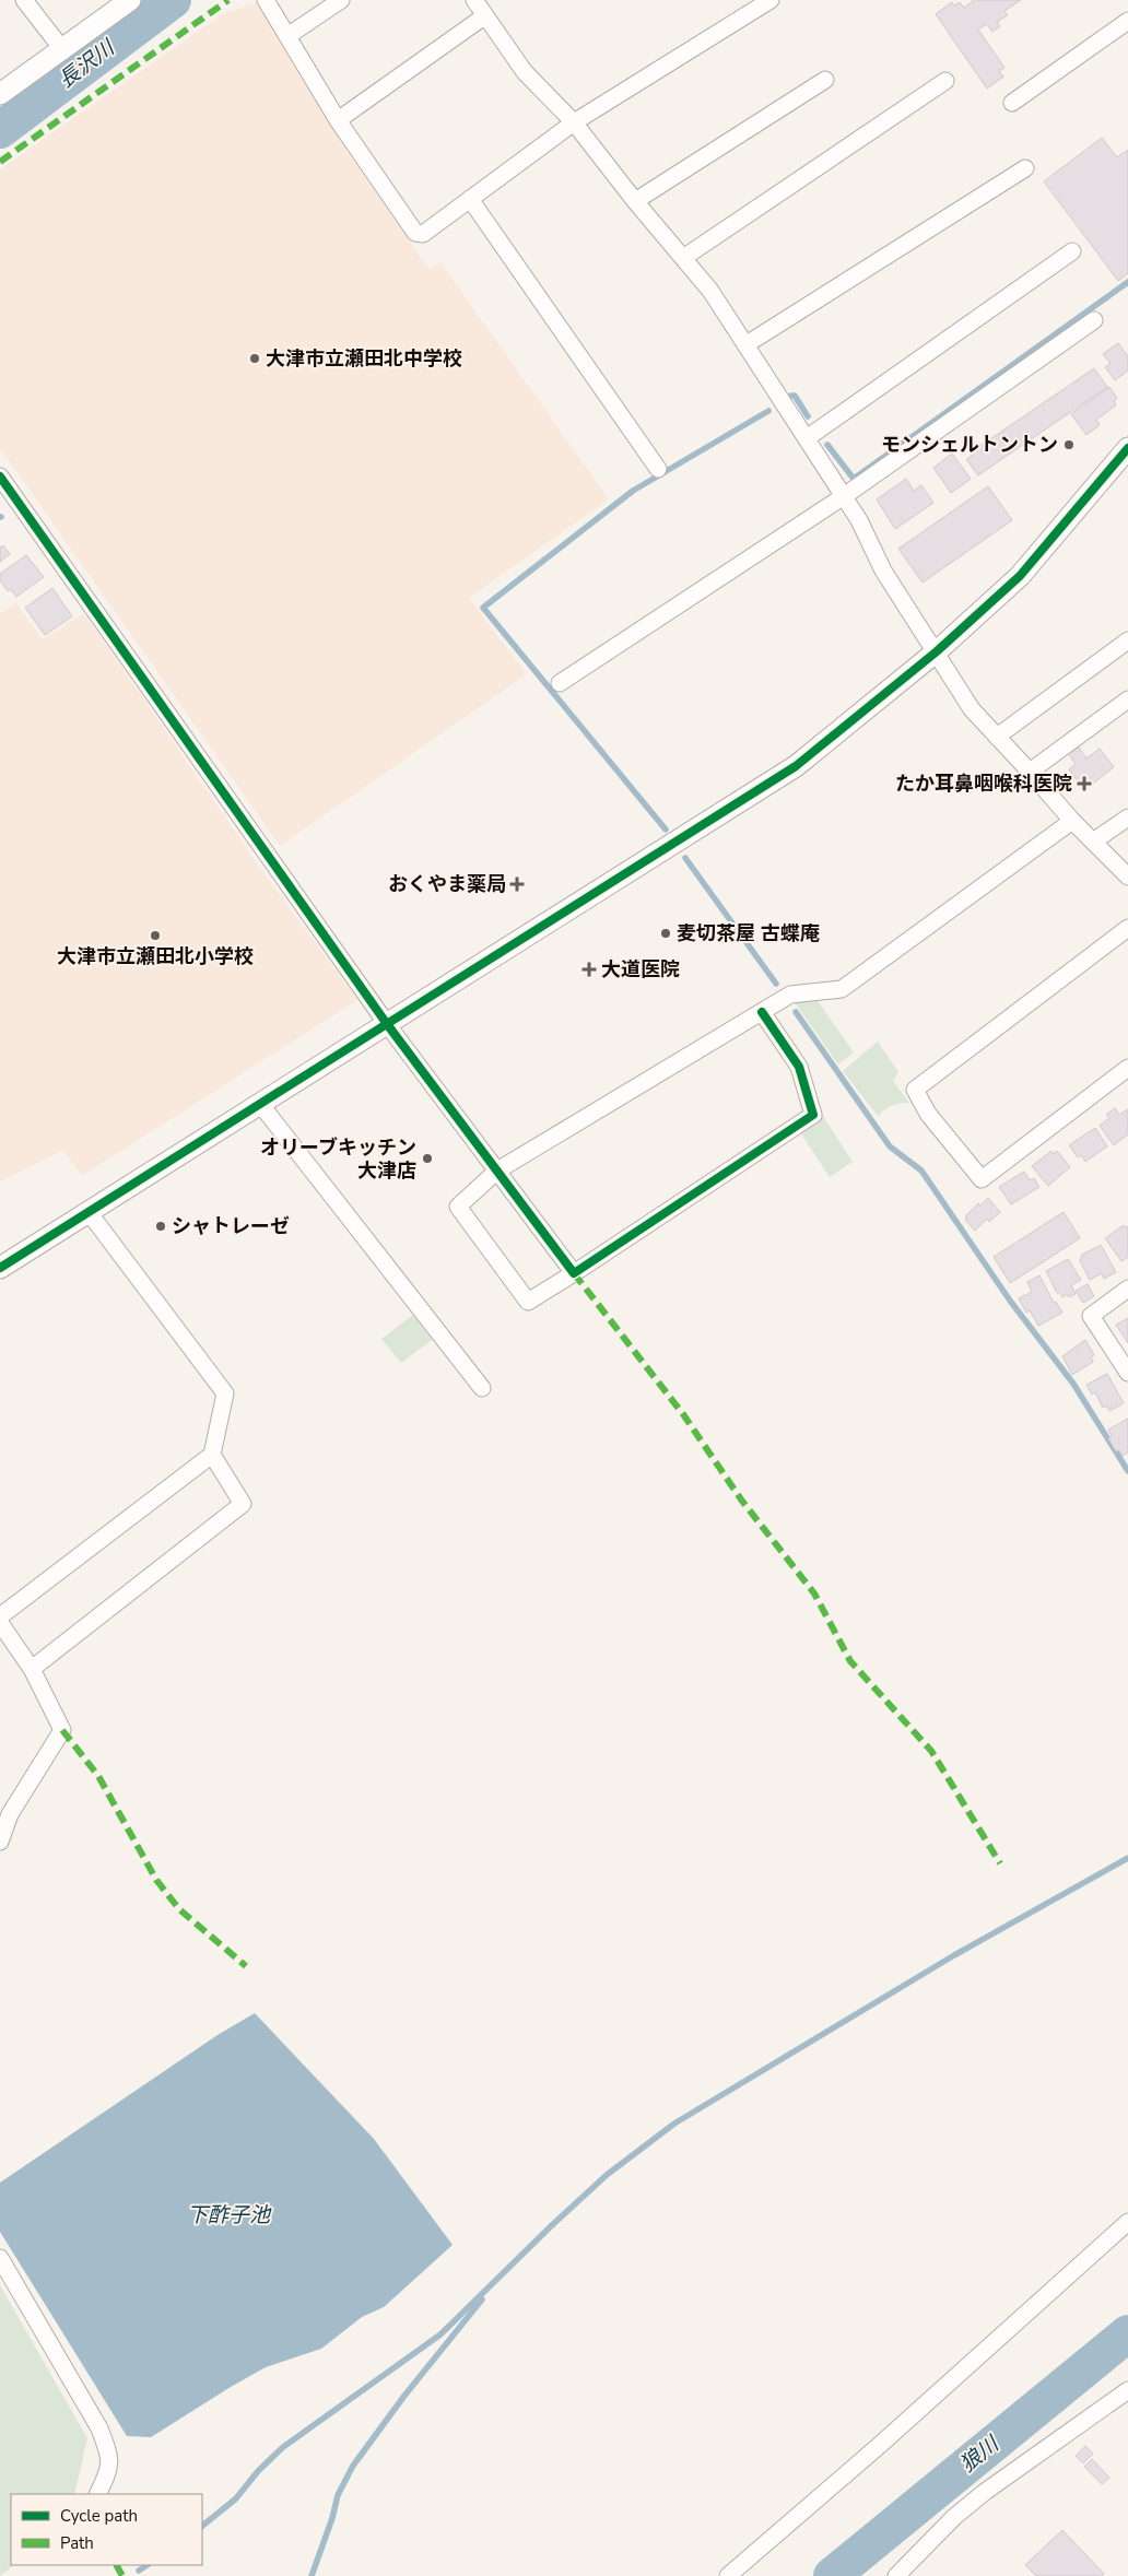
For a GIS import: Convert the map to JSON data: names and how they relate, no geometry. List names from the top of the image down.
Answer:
{
  "water": ["長沢川", "下酢子池", "狼川"],
  "places": {
    "other": [
      "大津市立瀬田北中学校",
      "モンシェルトントン",
      "麦切茶屋 古蝶庵",
      "大津市立瀬田北小学校",
      "オリーブキッチン 大津店",
      "シャトレーゼ"
    ],
    "health": ["たか耳鼻咽喉科医院", "おくやま薬局", "大道医院"]
  },
  "legend": ["Cycle path", "Path"]
}
